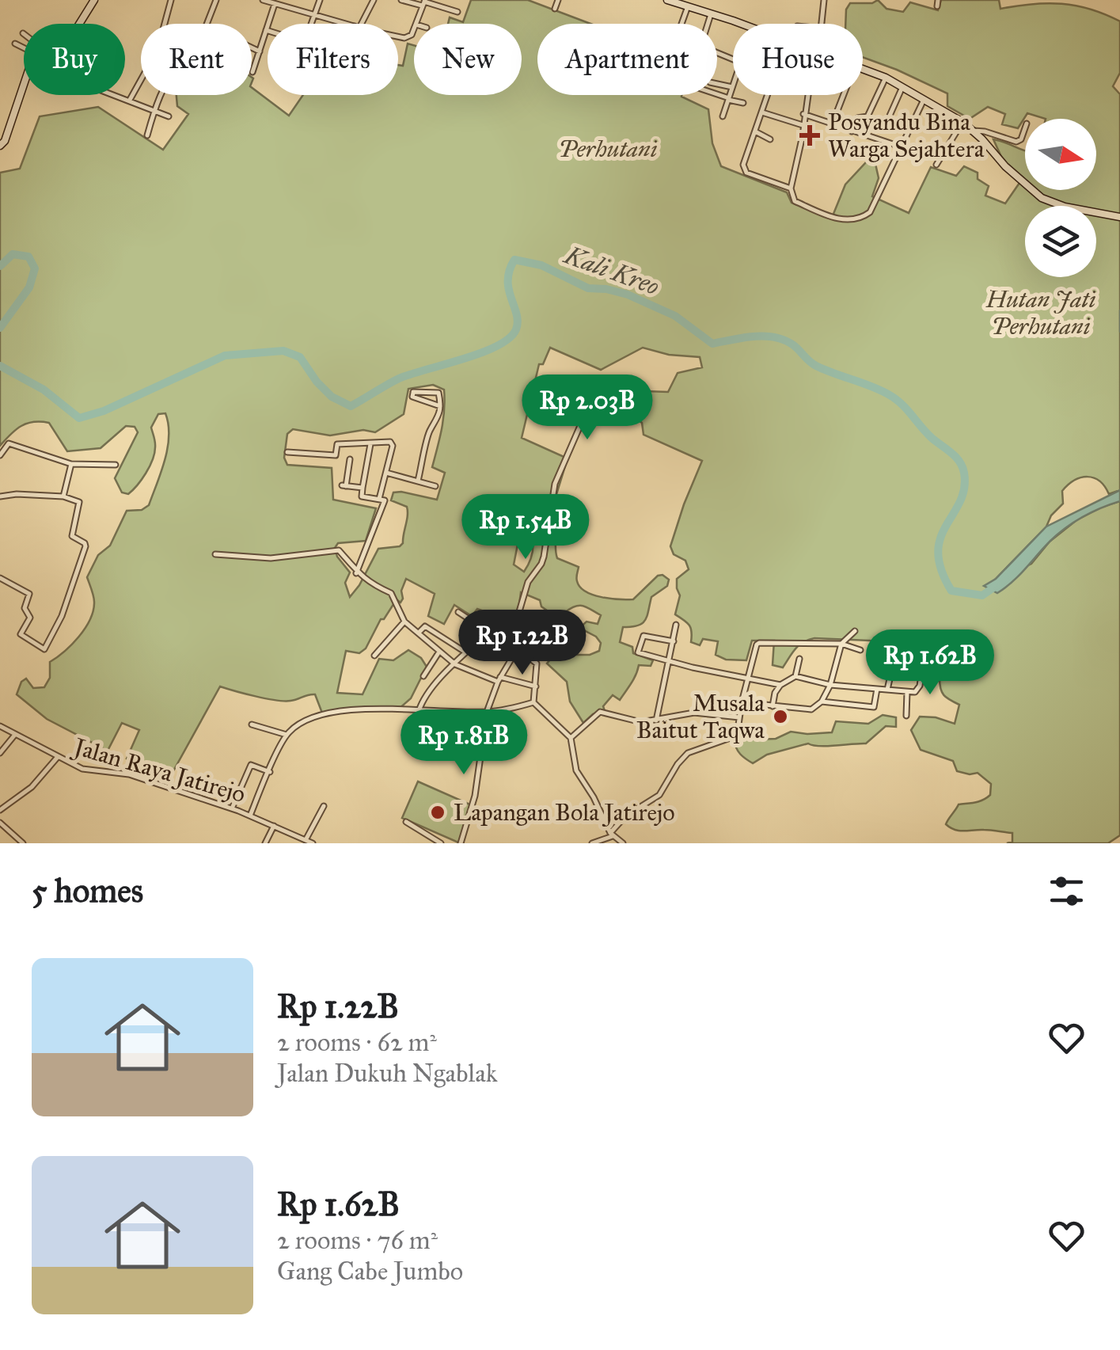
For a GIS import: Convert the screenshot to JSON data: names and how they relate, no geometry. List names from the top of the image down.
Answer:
{
  "streets": {
    "street": ["Jalan Raya Jatirejo"]
  },
  "water": ["Kali Kreo"],
  "parks": ["Perhutani", "Hutan Jati Perhutani"],
  "places": {
    "health": ["Posyandu Bina Warga Sejahtera"],
    "other": ["Musala Baitut Taqwa", "Lapangan Bola Jatirejo"]
  },
  "north": "right",
  "page": {
    "chip": [
      "Buy",
      "Rent",
      "Filters",
      "New",
      "Apartment",
      "House"
    ],
    "price": [
      "Rp 2.03B",
      "Rp 1.54B",
      "Rp 1.22B",
      "Rp 1.62B",
      "Rp 1.81B"
    ],
    "heading": "5 homes",
    "list": [
      {
        "name": "Rp 1.22B",
        "note": "2 rooms · 62 m² · Jalan Dukuh Ngablak"
      },
      {
        "name": "Rp 1.62B",
        "note": "2 rooms · 76 m² · Gang Cabe Jumbo"
      }
    ]
  }
}
